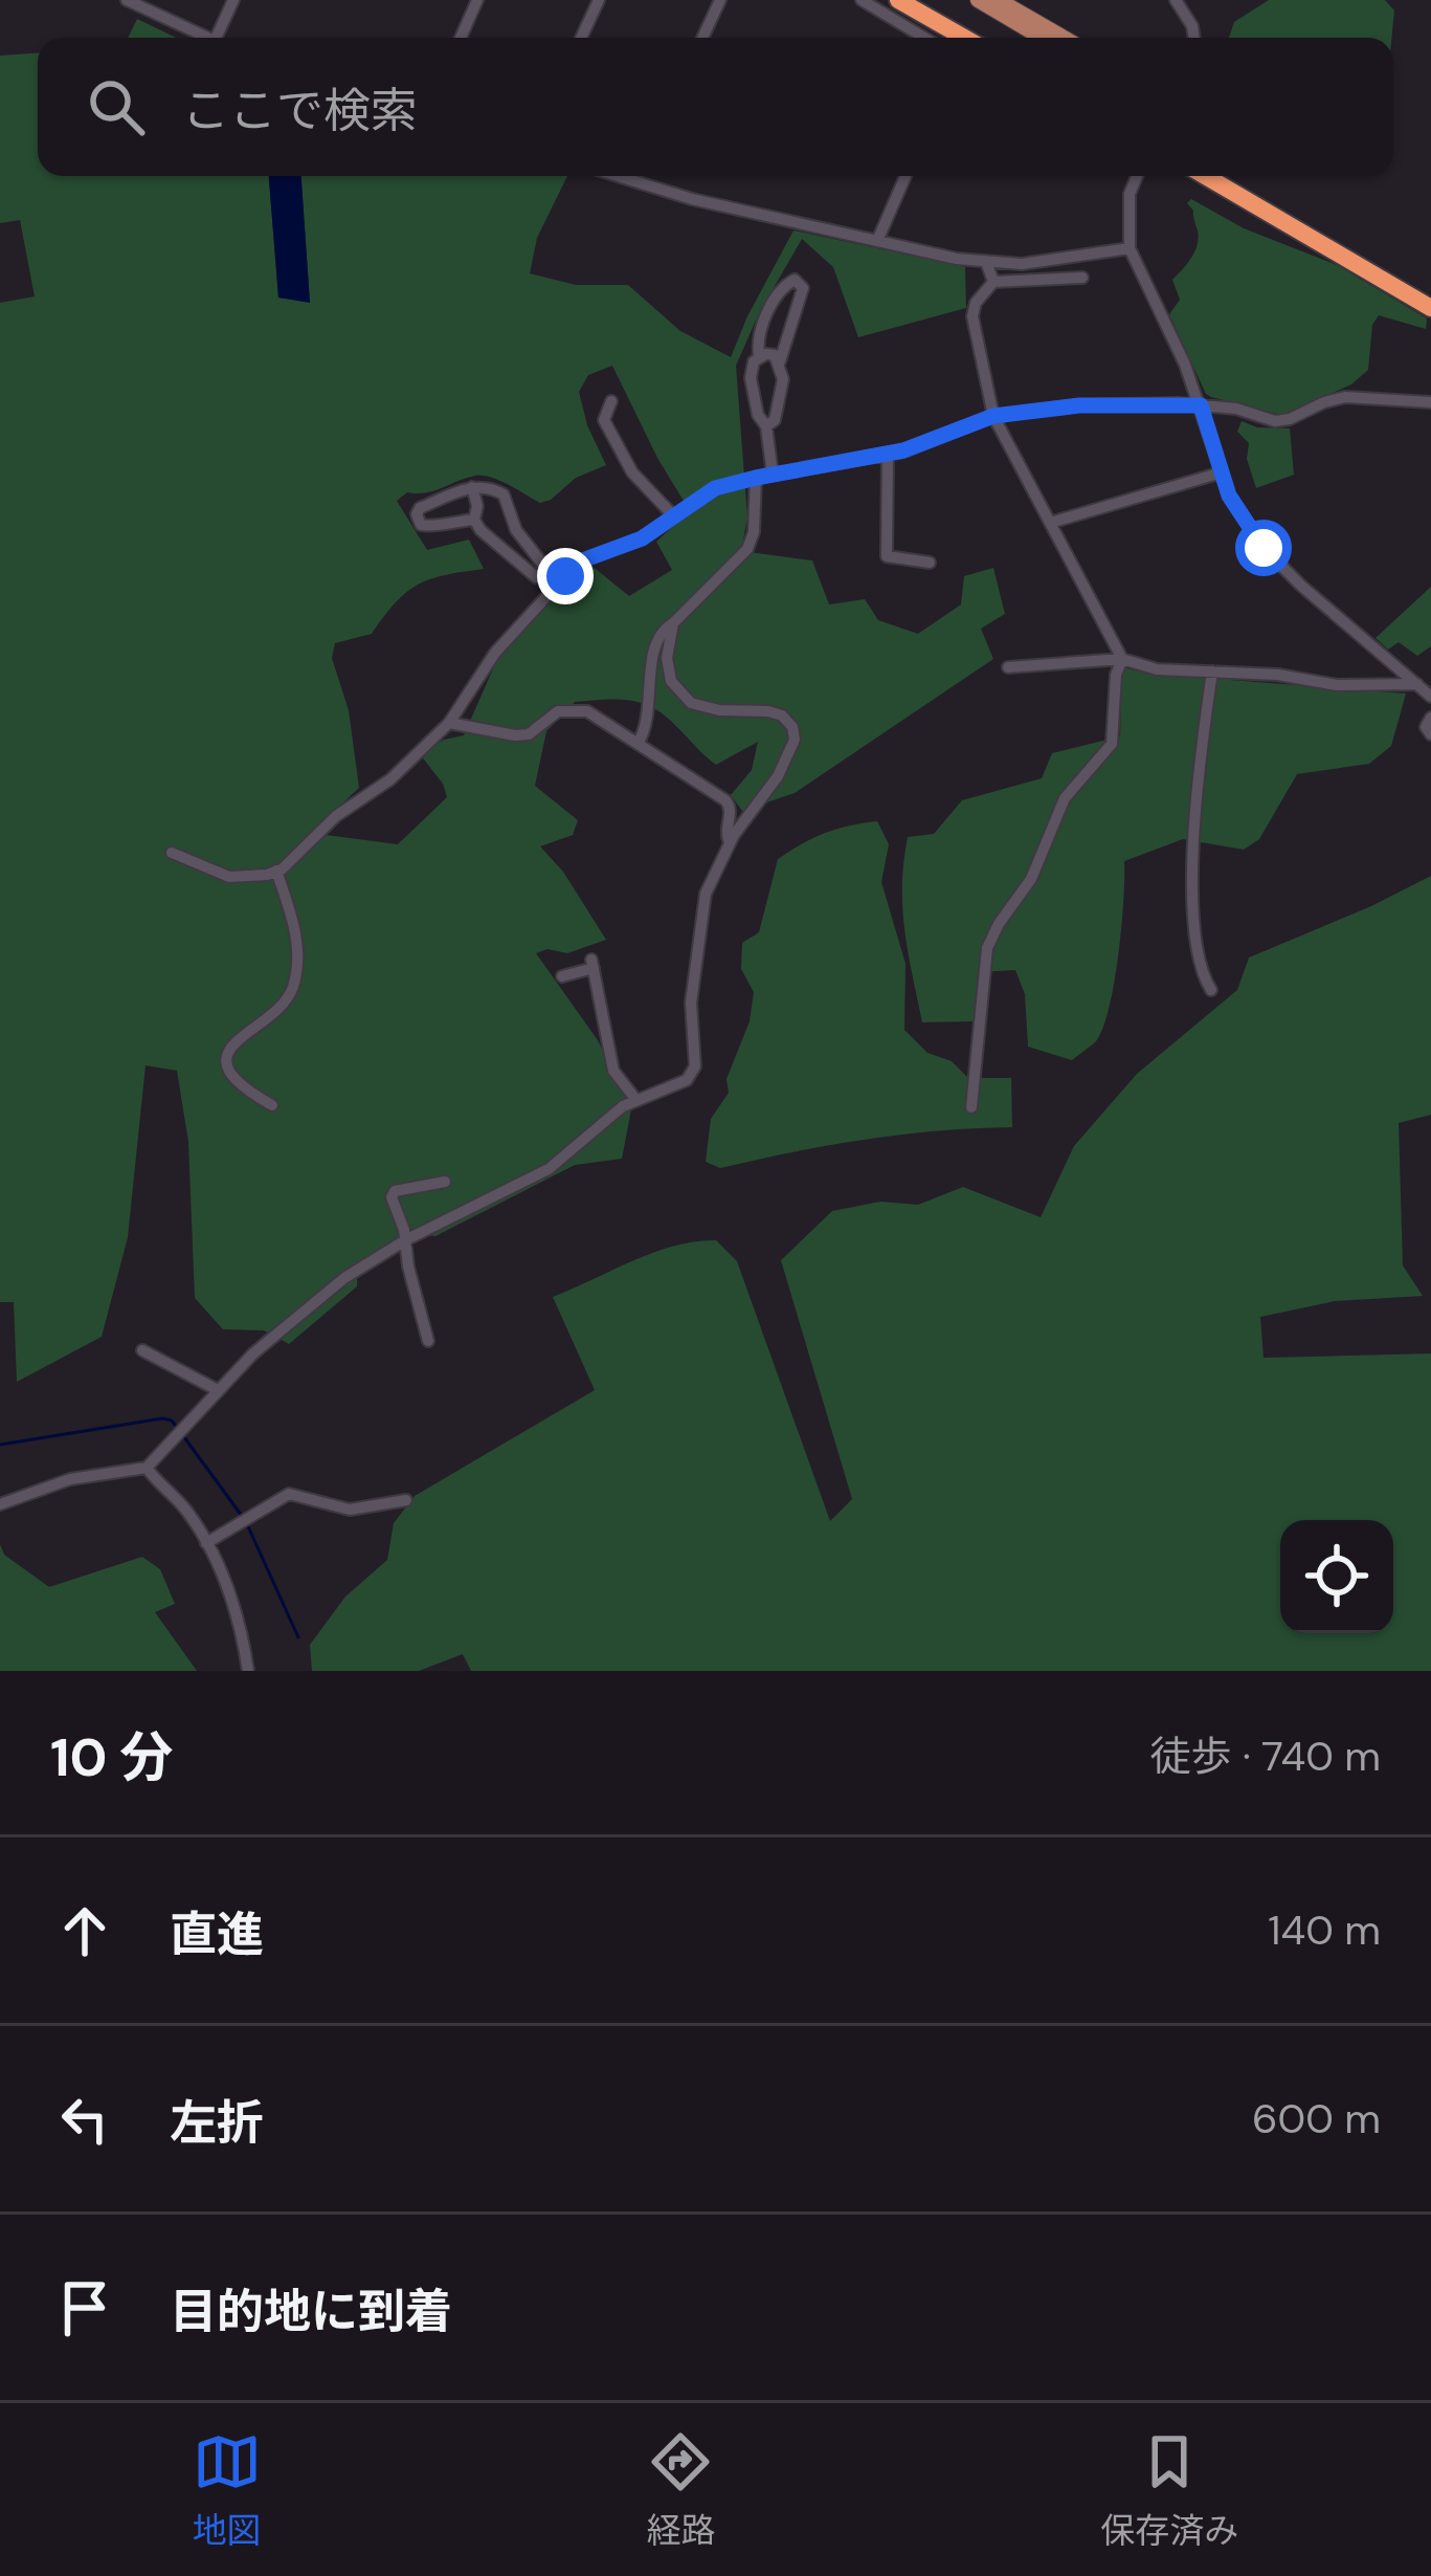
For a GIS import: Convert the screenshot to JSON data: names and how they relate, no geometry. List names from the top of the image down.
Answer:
{
  "page": {
    "search": "ここで検索",
    "heading": ["10 分", "徒歩 · 740 m"],
    "list": [
      ["直進", "140 m"],
      ["左折", "600 m"],
      "目的地に到着"
    ],
    "nav": ["地図", "経路", "保存済み"]
  }
}
